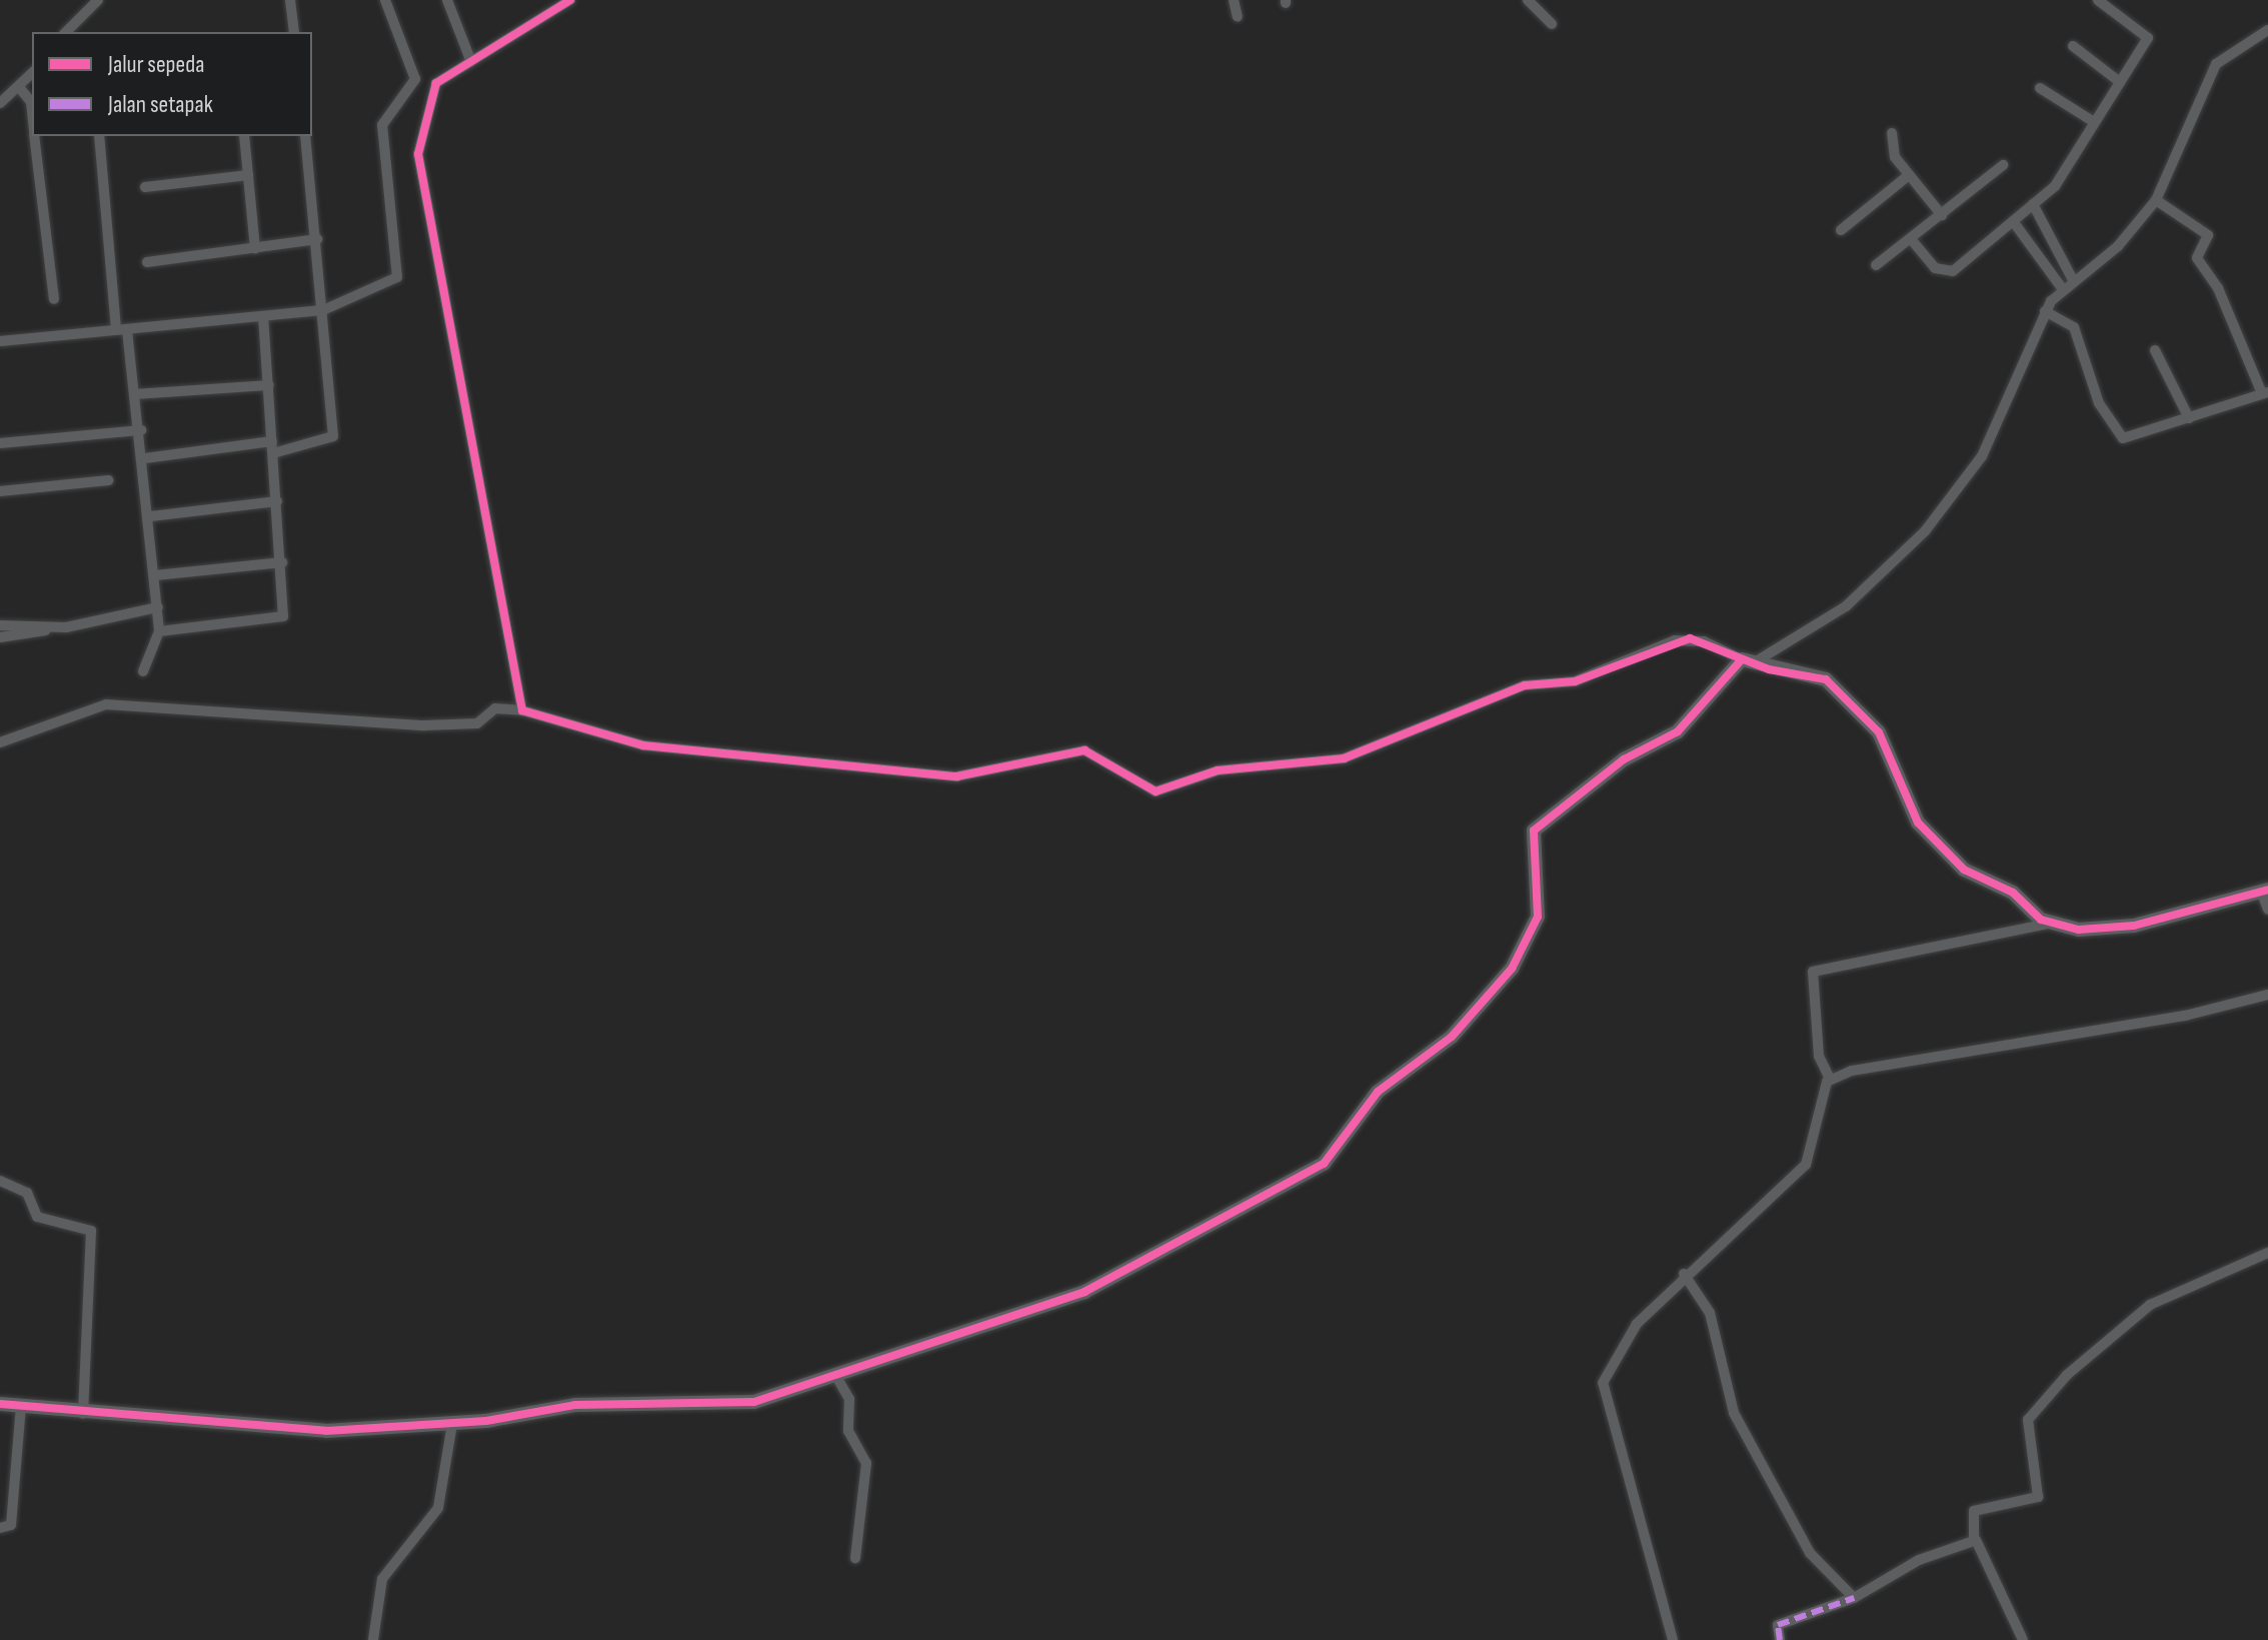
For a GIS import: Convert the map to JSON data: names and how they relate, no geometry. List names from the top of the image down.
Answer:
{
  "legend": ["Jalur sepeda", "Jalan setapak"]
}
